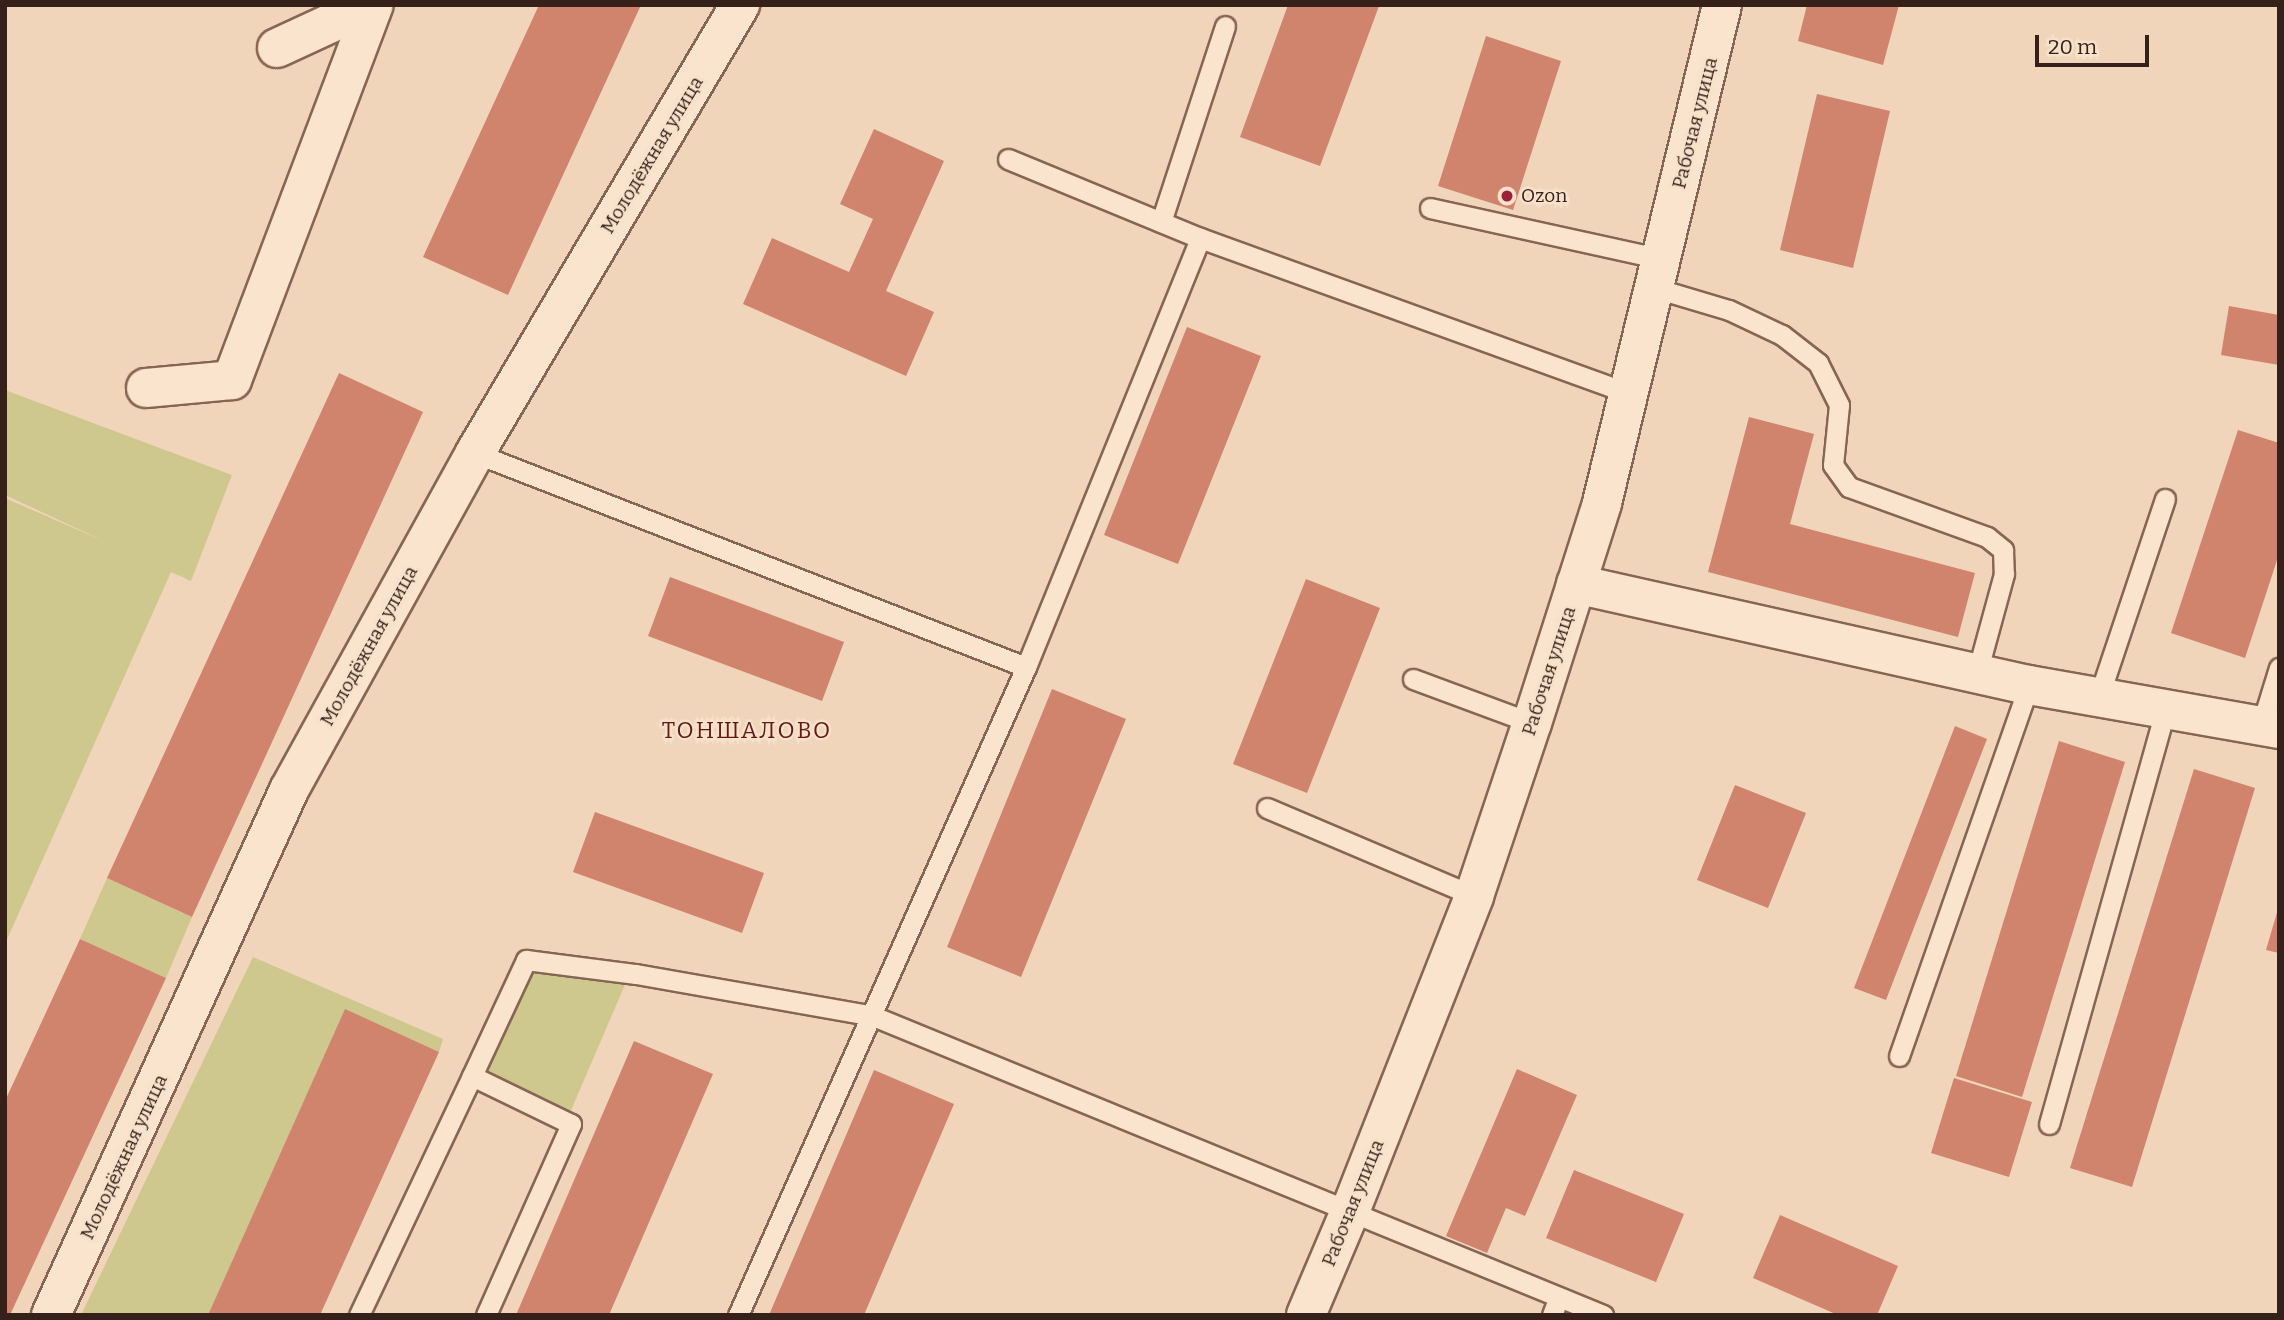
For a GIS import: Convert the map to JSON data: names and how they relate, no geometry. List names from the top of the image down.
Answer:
{
  "streets": {
    "street": ["Рабочая улица", "Молодёжная улица"]
  },
  "districts": ["ТОНШАЛОВО"],
  "places": ["Ozon"],
  "scale_bar": "20 m"
}
